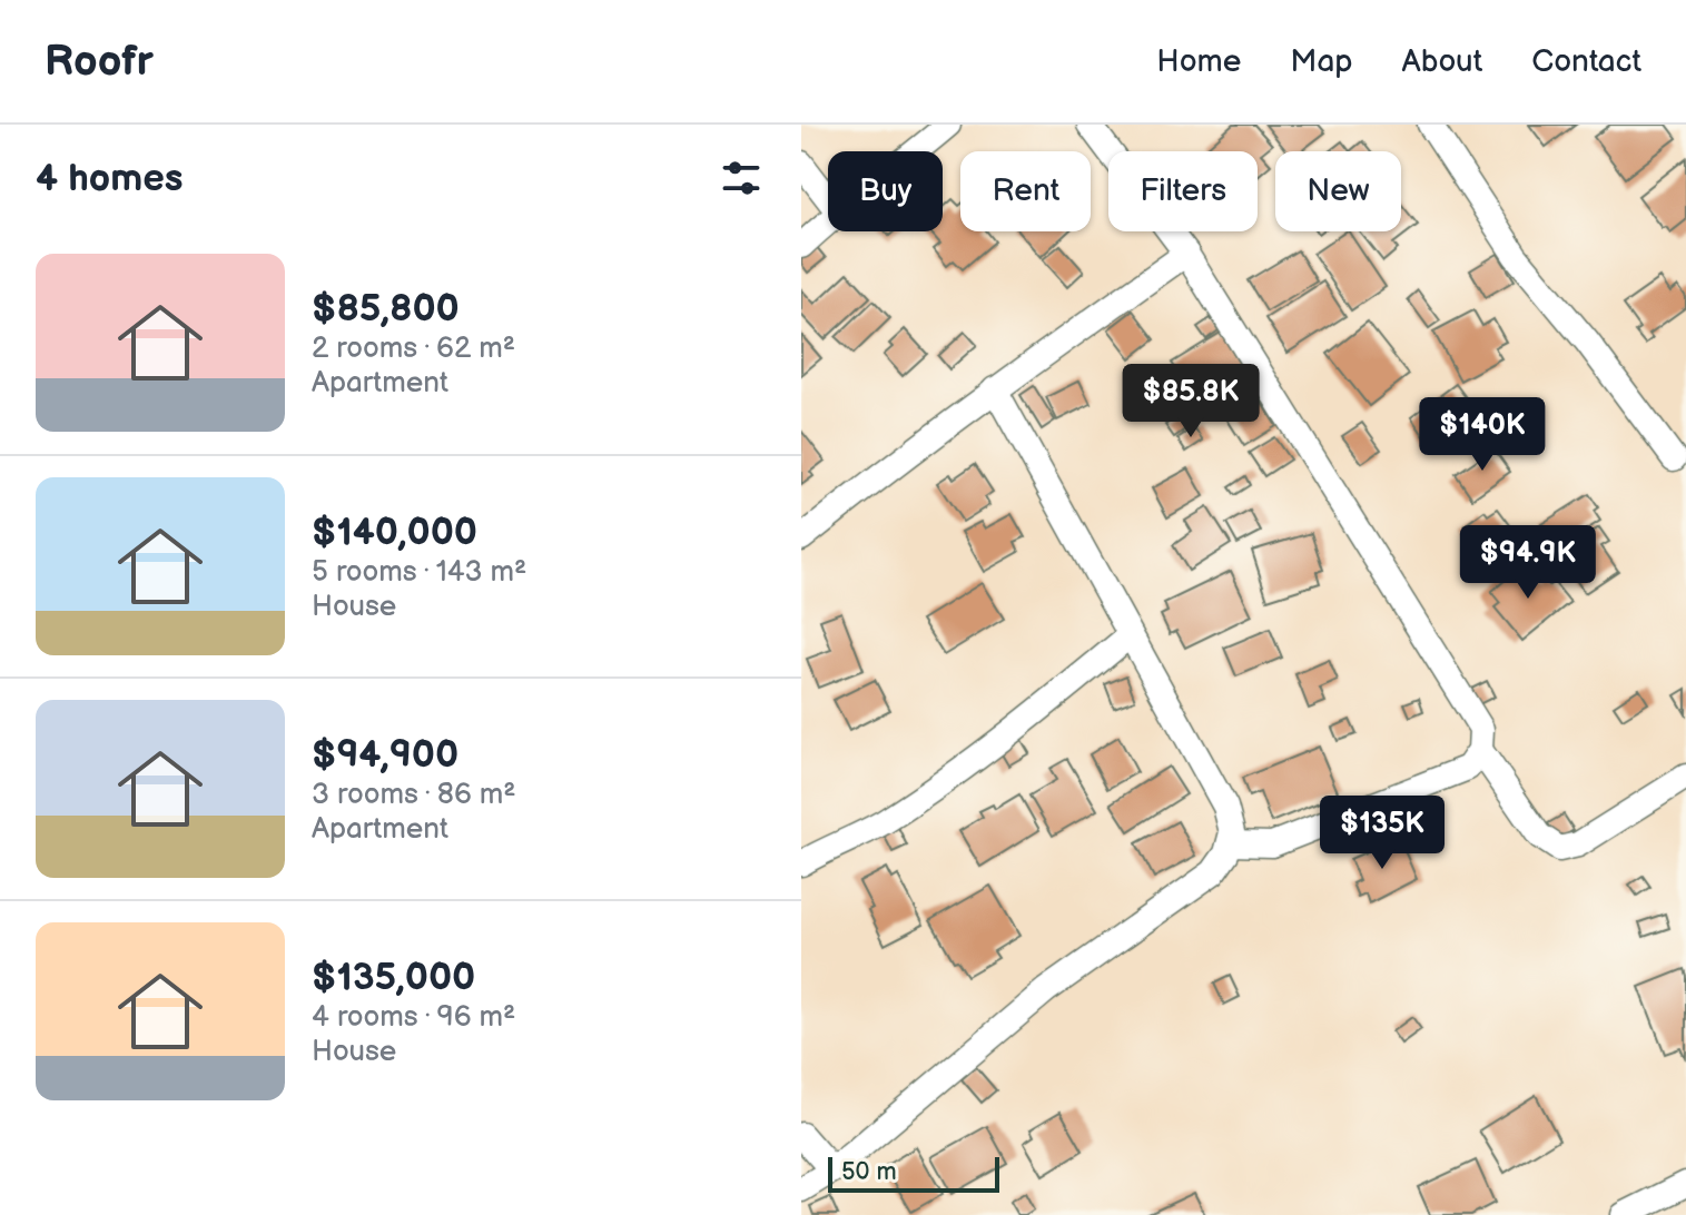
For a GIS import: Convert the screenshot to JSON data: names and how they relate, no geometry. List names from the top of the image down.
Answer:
{
  "scale_bar": "50 m",
  "page": {
    "header": "Roofr",
    "nav": [
      "Home",
      "Map",
      "About",
      "Contact"
    ],
    "heading": "4 homes",
    "chip": [
      "Buy",
      "Rent",
      "Filters",
      "New"
    ],
    "list": [
      {
        "name": "$85,800",
        "note": "2 rooms · 62 m² · Apartment"
      },
      {
        "name": "$140,000",
        "note": "5 rooms · 143 m² · House"
      },
      {
        "name": "$94,900",
        "note": "3 rooms · 86 m² · Apartment"
      },
      {
        "name": "$135,000",
        "note": "4 rooms · 96 m² · House"
      }
    ],
    "price": [
      "$85.8K",
      "$140K",
      "$94.9K",
      "$135K"
    ],
    "scale": "50 m"
  }
}
